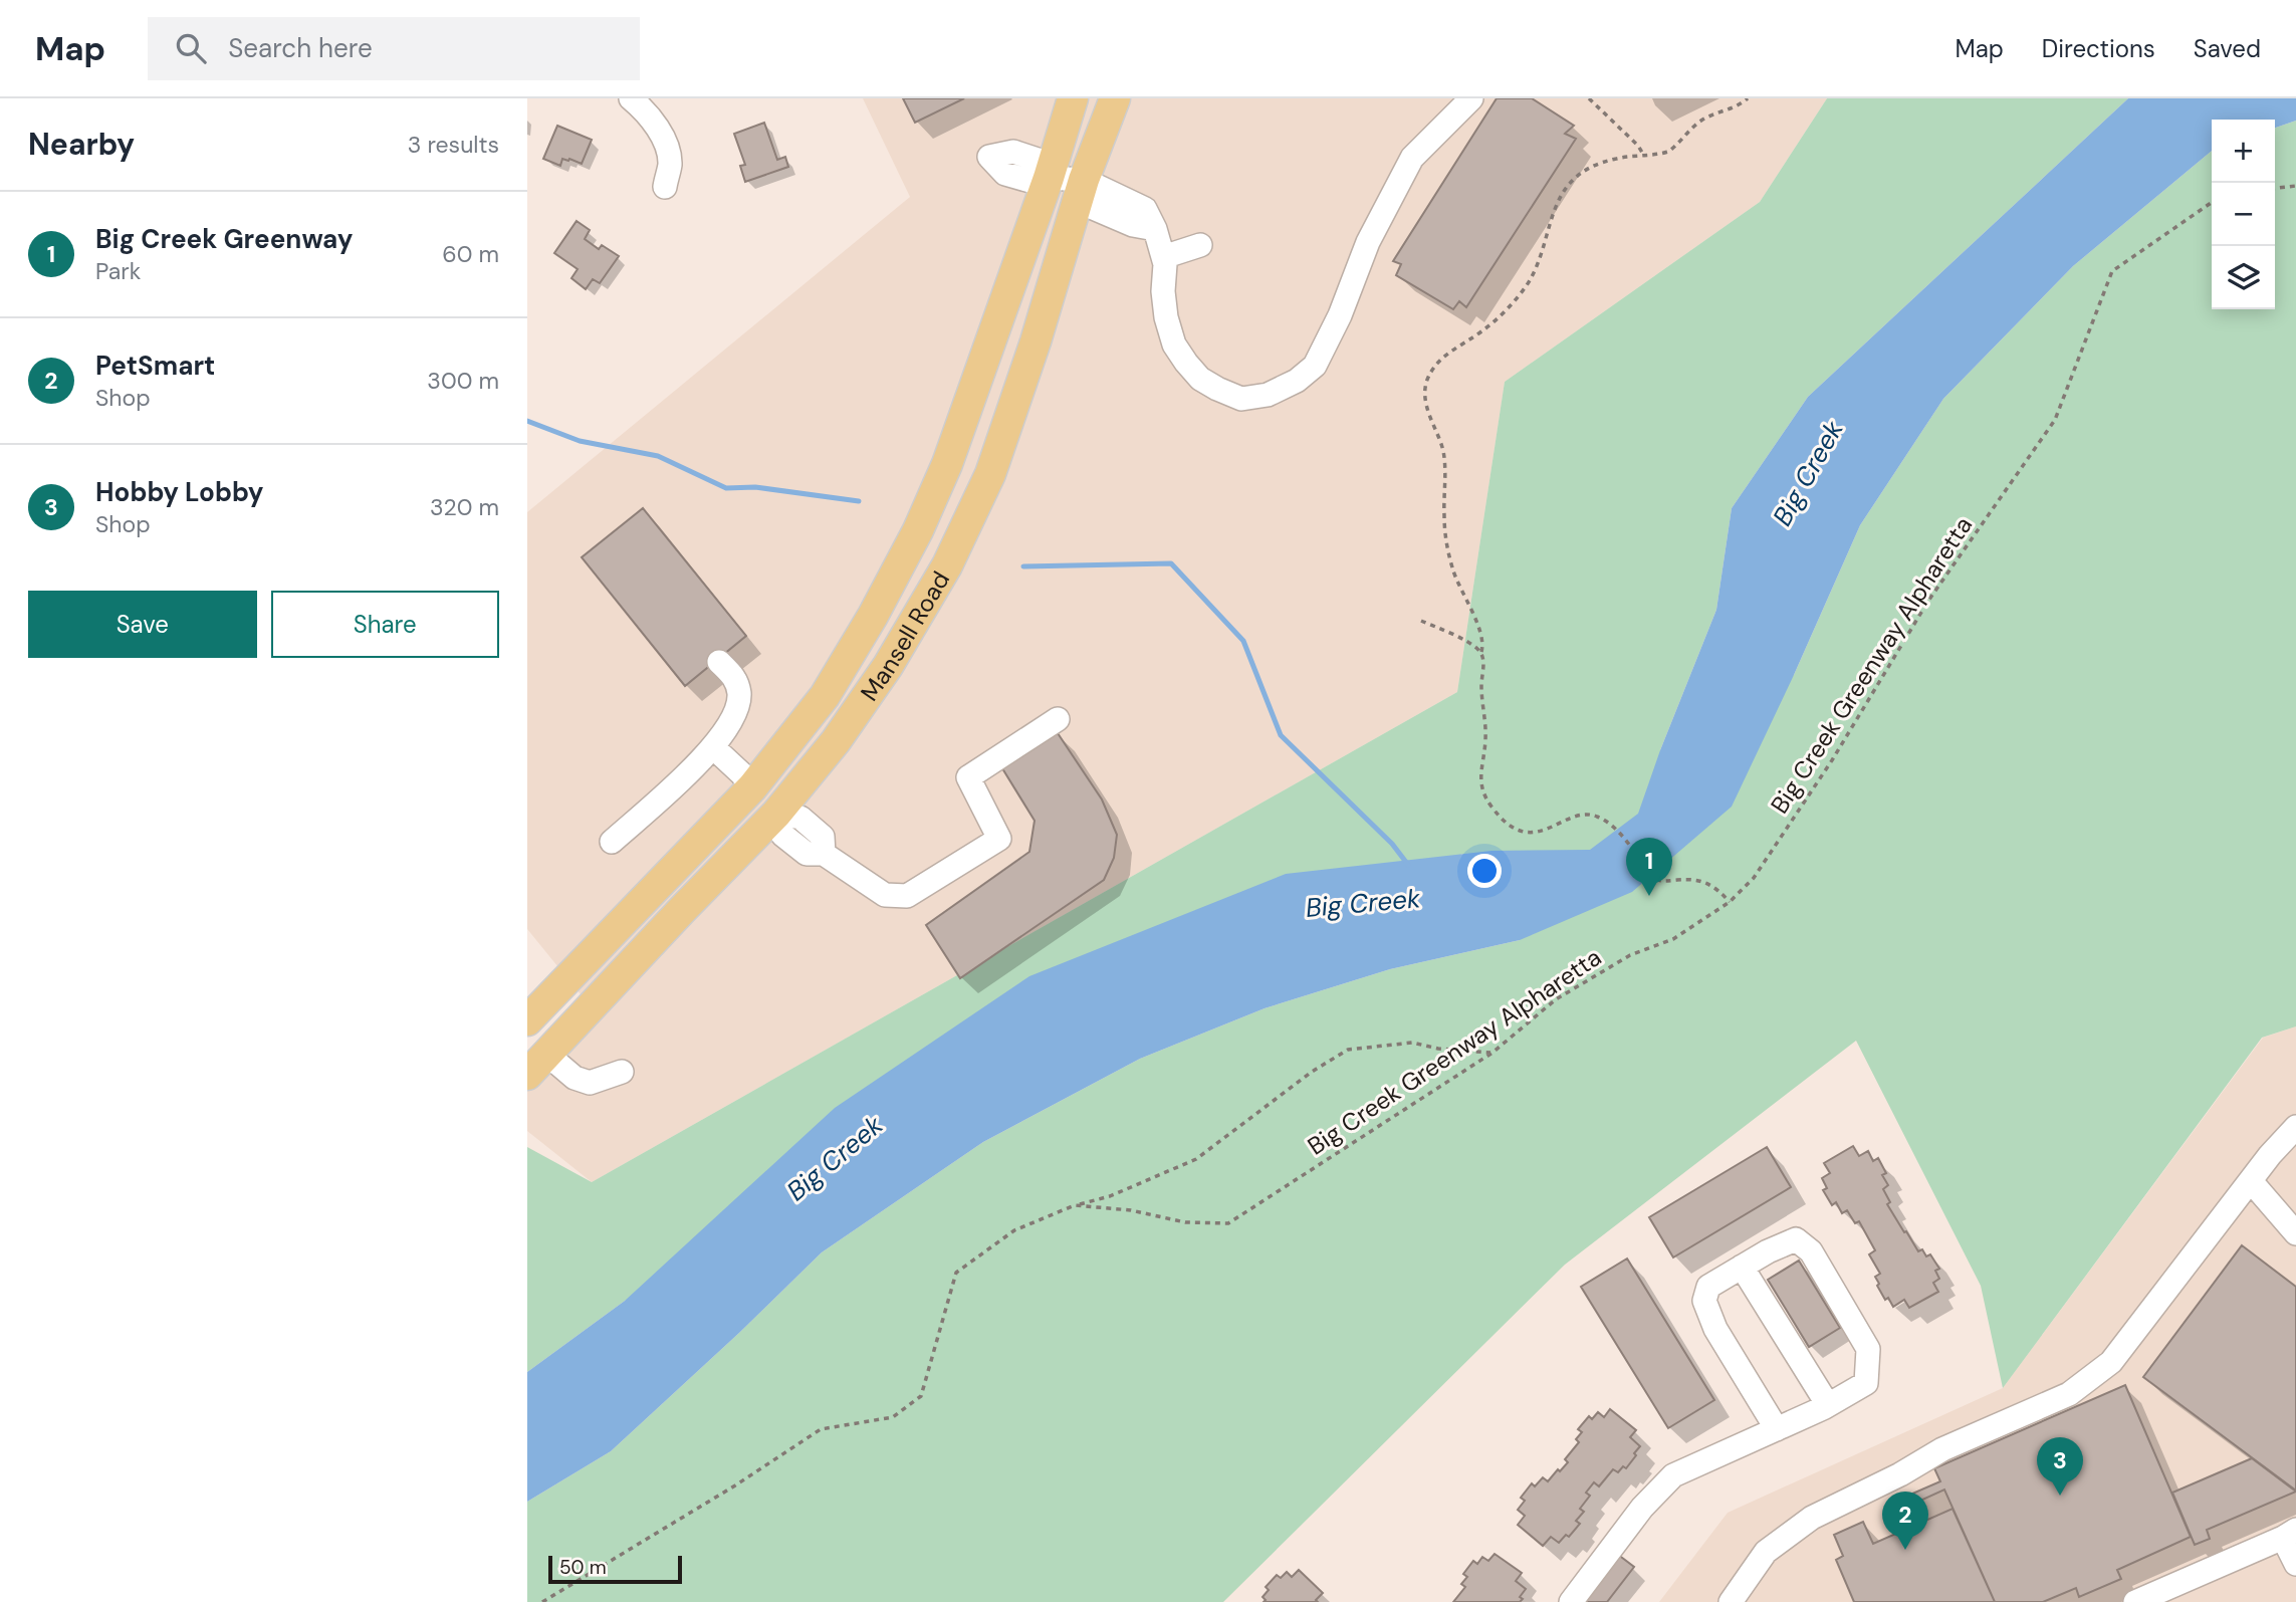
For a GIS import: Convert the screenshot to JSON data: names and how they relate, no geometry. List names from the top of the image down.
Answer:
{
  "streets": {
    "main road": ["Mansell Road"],
    "path": ["Big Creek Greenway Alpharetta"]
  },
  "water": ["Big Creek"],
  "scale_bar": "50 m",
  "page": {
    "header": "Map",
    "search": "Search here",
    "nav": ["Map", "Directions", "Saved"],
    "heading": ["Nearby", "3 results"],
    "map_buttons": ["+", "−"],
    "list": [
      {
        "mark": "1",
        "name": "Big Creek Greenway",
        "note": "Park",
        "value": "60 m"
      },
      {
        "mark": "2",
        "name": "PetSmart",
        "note": "Shop",
        "value": "300 m"
      },
      {
        "mark": "3",
        "name": "Hobby Lobby",
        "note": "Shop",
        "value": "320 m"
      }
    ],
    "buttons": ["Save", "Share"],
    "pins": ["1", "3", "2"],
    "scale": "50 m"
  }
}
